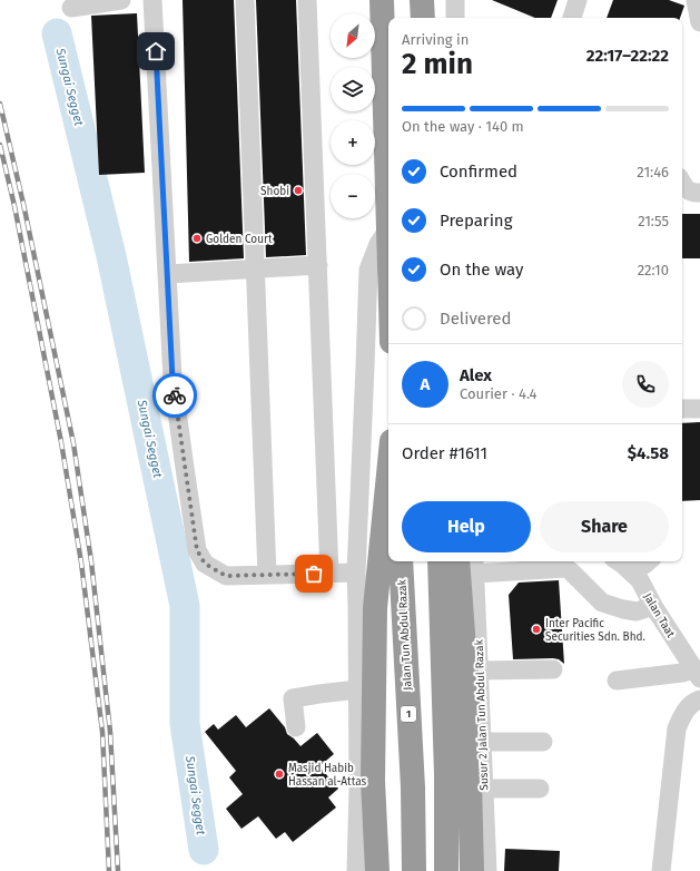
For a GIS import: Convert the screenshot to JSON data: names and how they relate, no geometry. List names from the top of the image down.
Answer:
{
  "streets": {
    "highway": ["Jalan Tun Abdul Razak", "1"],
    "street": ["Jalan Taat", "Susur 2 Jalan Tun Abdul Razak"]
  },
  "water": ["Sungai Segget"],
  "places": [
    "Shobi",
    "Golden Court",
    "Inter Pacific Securities Sdn. Bhd.",
    "Masjid Habib Hassan al-Attas"
  ],
  "north": "bottom left",
  "page": {
    "map_buttons": ["+", "−"],
    "heading": ["2 min", "Arriving in", "22:17–22:22"],
    "panel": [
      "Alex",
      "Courier · 4.4",
      "Order #1611",
      "$4.58"
    ],
    "bar": "On the way · 140 m",
    "list": [
      ["Confirmed", "21:46"],
      ["Preparing", "21:55"],
      ["On the way", "22:10"],
      "Delivered"
    ],
    "round": "A",
    "buttons": ["Help", "Share"]
  }
}
